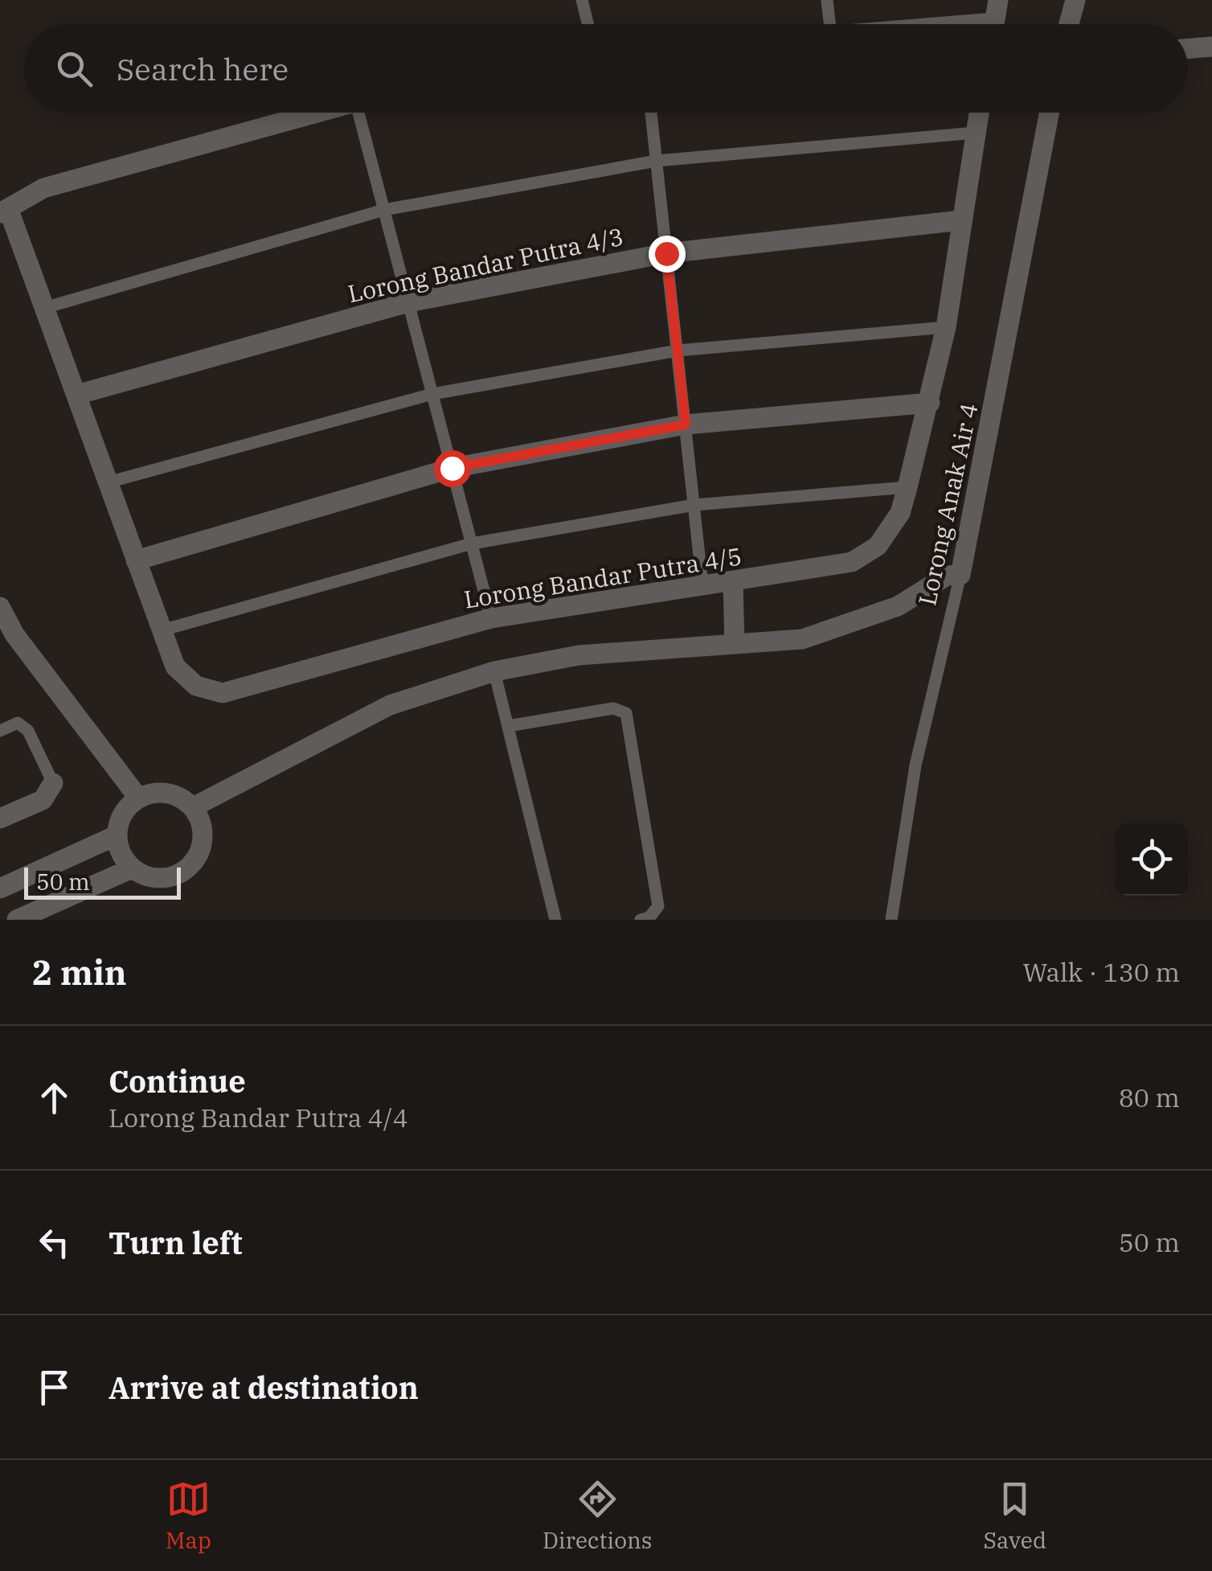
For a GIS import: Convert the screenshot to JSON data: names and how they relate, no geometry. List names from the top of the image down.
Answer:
{
  "streets": {
    "street": ["Lorong Bandar Putra 4/3", "Lorong Anak Air 4", "Lorong Bandar Putra 4/5"]
  },
  "scale_bar": "50 m",
  "page": {
    "search": "Search here",
    "scale": "50 m",
    "heading": ["2 min", "Walk · 130 m"],
    "list": [
      ["Continue", "Lorong Bandar Putra 4/4", "80 m"],
      ["Turn left", "50 m"],
      "Arrive at destination"
    ],
    "nav": ["Map", "Directions", "Saved"]
  }
}
